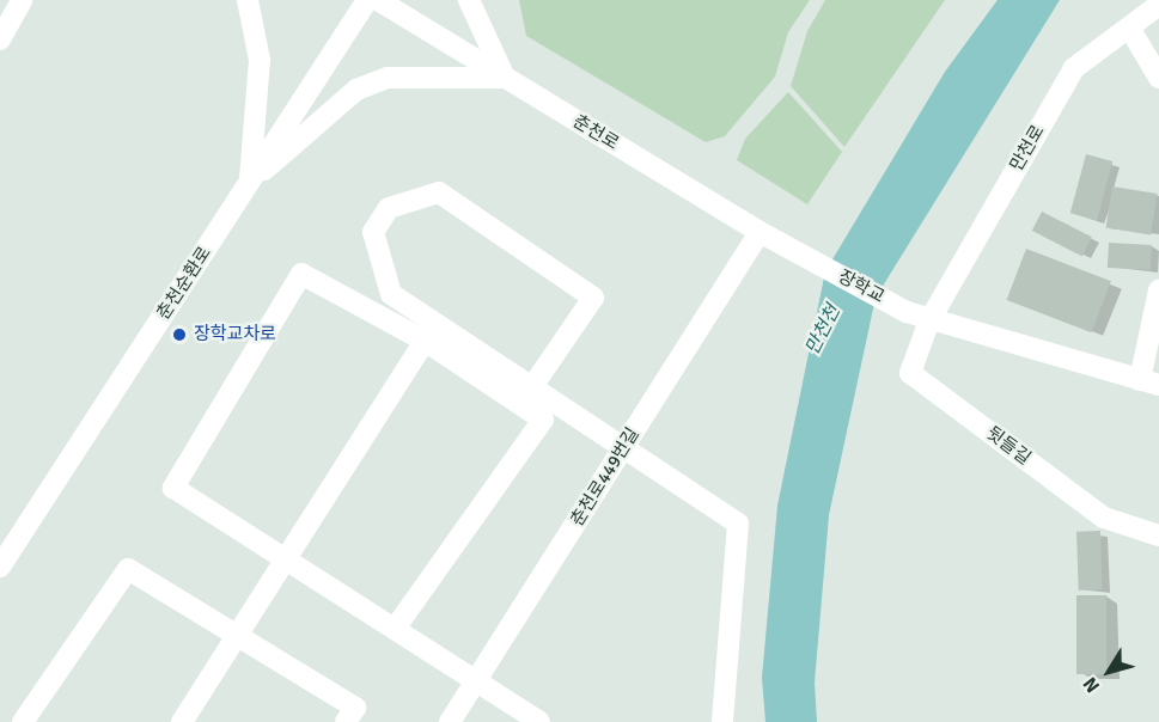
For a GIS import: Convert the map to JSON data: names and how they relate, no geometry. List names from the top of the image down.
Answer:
{
  "streets": {
    "street": [
      "춘천로",
      "만천로",
      "춘천순환로",
      "장학교",
      "뒷들길",
      "춘천로449번길"
    ]
  },
  "crossings": [
    ["춘천로", "장학교"],
    ["춘천로", "춘천로449번길"],
    ["만천로", "장학교"],
    ["만천로", "뒷들길"],
    ["장학교", "뒷들길"]
  ],
  "water": ["만천천"],
  "places": ["장학교차로"],
  "north": "bottom left"
}
